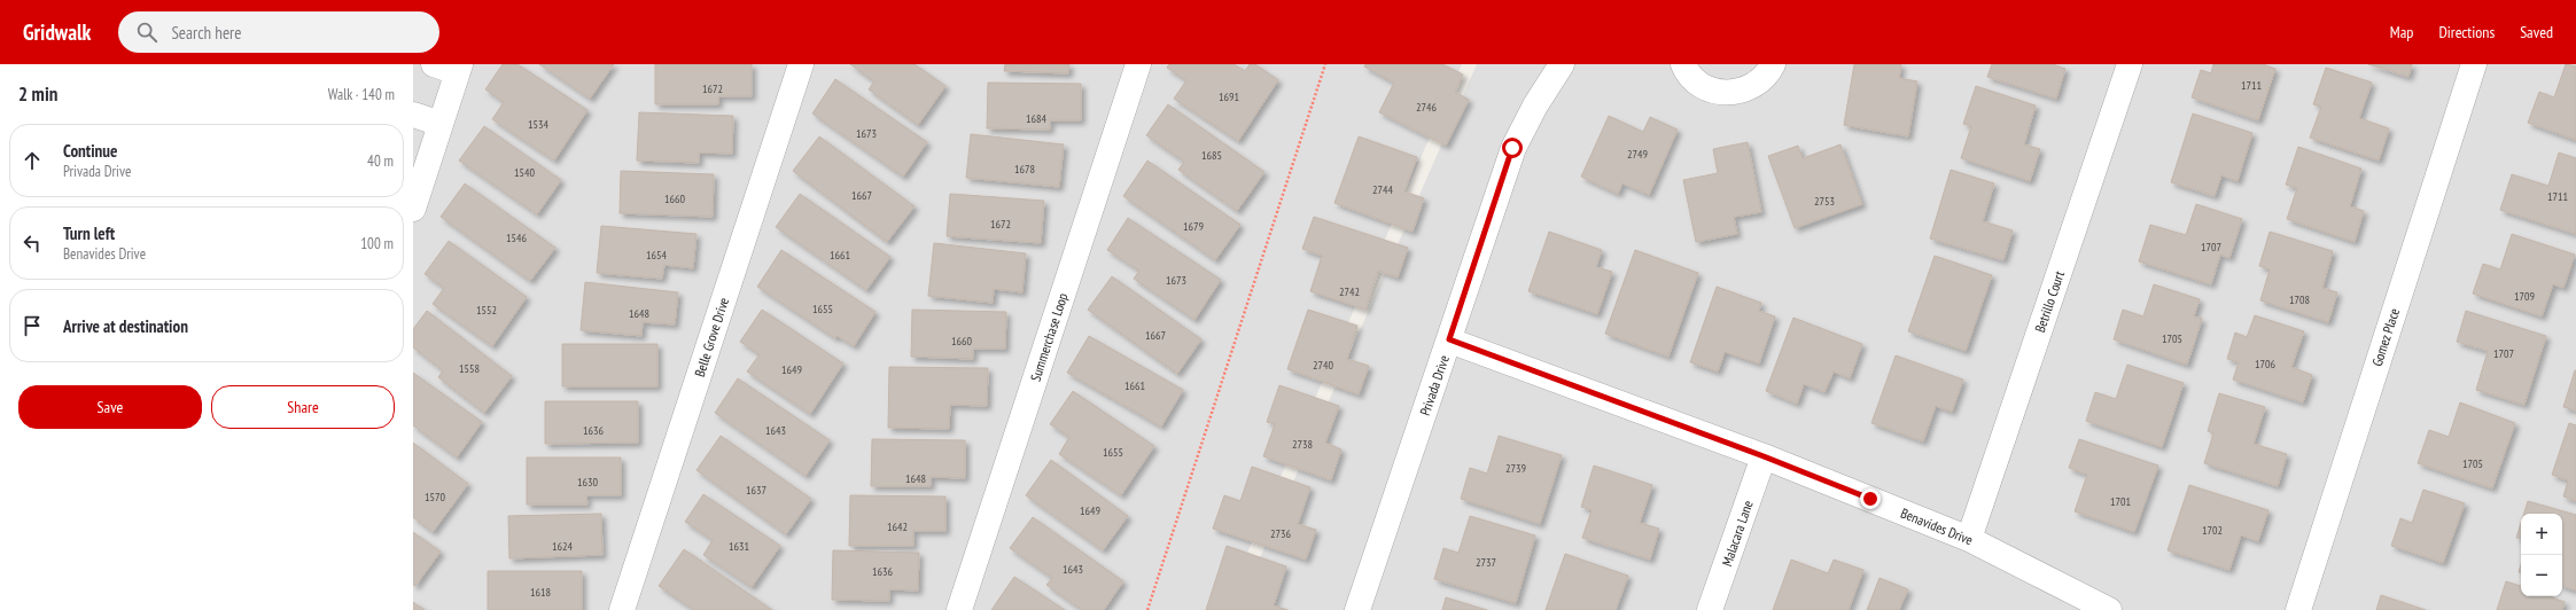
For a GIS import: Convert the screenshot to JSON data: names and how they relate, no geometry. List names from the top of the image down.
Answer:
{
  "streets": {
    "street": [
      "Betrillo Court",
      "Belle Grove Drive",
      "Summerchase Loop",
      "Gomez Place",
      "Privada Drive",
      "Benavides Drive",
      "Malacara Lane"
    ]
  },
  "crossings": [
    ["Betrillo Court", "Benavides Drive"],
    ["Privada Drive", "Benavides Drive"],
    ["Benavides Drive", "Malacara Lane"]
  ],
  "house_numbers": [
    "1711",
    "1672",
    "1691",
    "2746",
    "1684",
    "1534",
    "1673",
    "2749",
    "1685",
    "1678",
    "1540",
    "2744",
    "1667",
    "1711",
    "1660",
    "2753",
    "1672",
    "1679",
    "1546",
    "1707",
    "1654",
    "1661",
    "1673",
    "2742",
    "1709",
    "1708",
    "1655",
    "1552",
    "1648",
    "1667",
    "1705",
    "1660",
    "1707",
    "1706",
    "2740",
    "1558",
    "1649",
    "1661",
    "1636",
    "1643",
    "2738",
    "1655",
    "1705",
    "2739",
    "1648",
    "1630",
    "1637",
    "1570",
    "1701",
    "1649",
    "1642",
    "1702",
    "2736",
    "1624",
    "1631",
    "2737",
    "1643",
    "1636",
    "1618"
  ],
  "page": {
    "header": "Gridwalk",
    "search": "Search here",
    "nav": ["Map", "Directions", "Saved"],
    "heading": ["2 min", "Walk · 140 m"],
    "list": [
      ["Continue", "Privada Drive", "40 m"],
      ["Turn left", "Benavides Drive", "100 m"],
      "Arrive at destination"
    ],
    "buttons": ["Save", "Share"],
    "map_buttons": ["+", "−"]
  }
}
